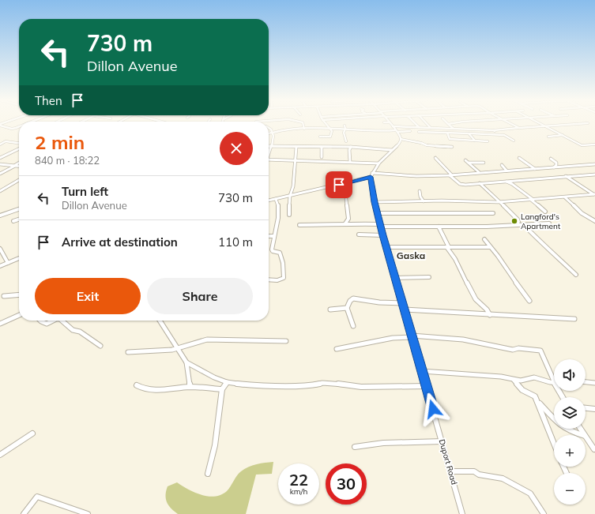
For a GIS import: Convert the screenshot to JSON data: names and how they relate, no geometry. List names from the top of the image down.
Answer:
{
  "streets": {
    "street": ["Duport Road"]
  },
  "districts": ["Gaska"],
  "places": ["Langford's Apartment"],
  "page": {
    "turn": ["730 m", "Dillon Avenue"],
    "then": "Then",
    "heading": ["2 min", "840 m · 18:22"],
    "list": [
      {
        "name": "Turn left",
        "note": "Dillon Avenue",
        "value": "730 m"
      },
      {
        "name": "Arrive at destination",
        "value": "110 m"
      }
    ],
    "buttons": ["Exit", "Share"],
    "map_buttons": ["+", "−"],
    "speed": "22 km/h",
    "limit": "30"
  }
}
